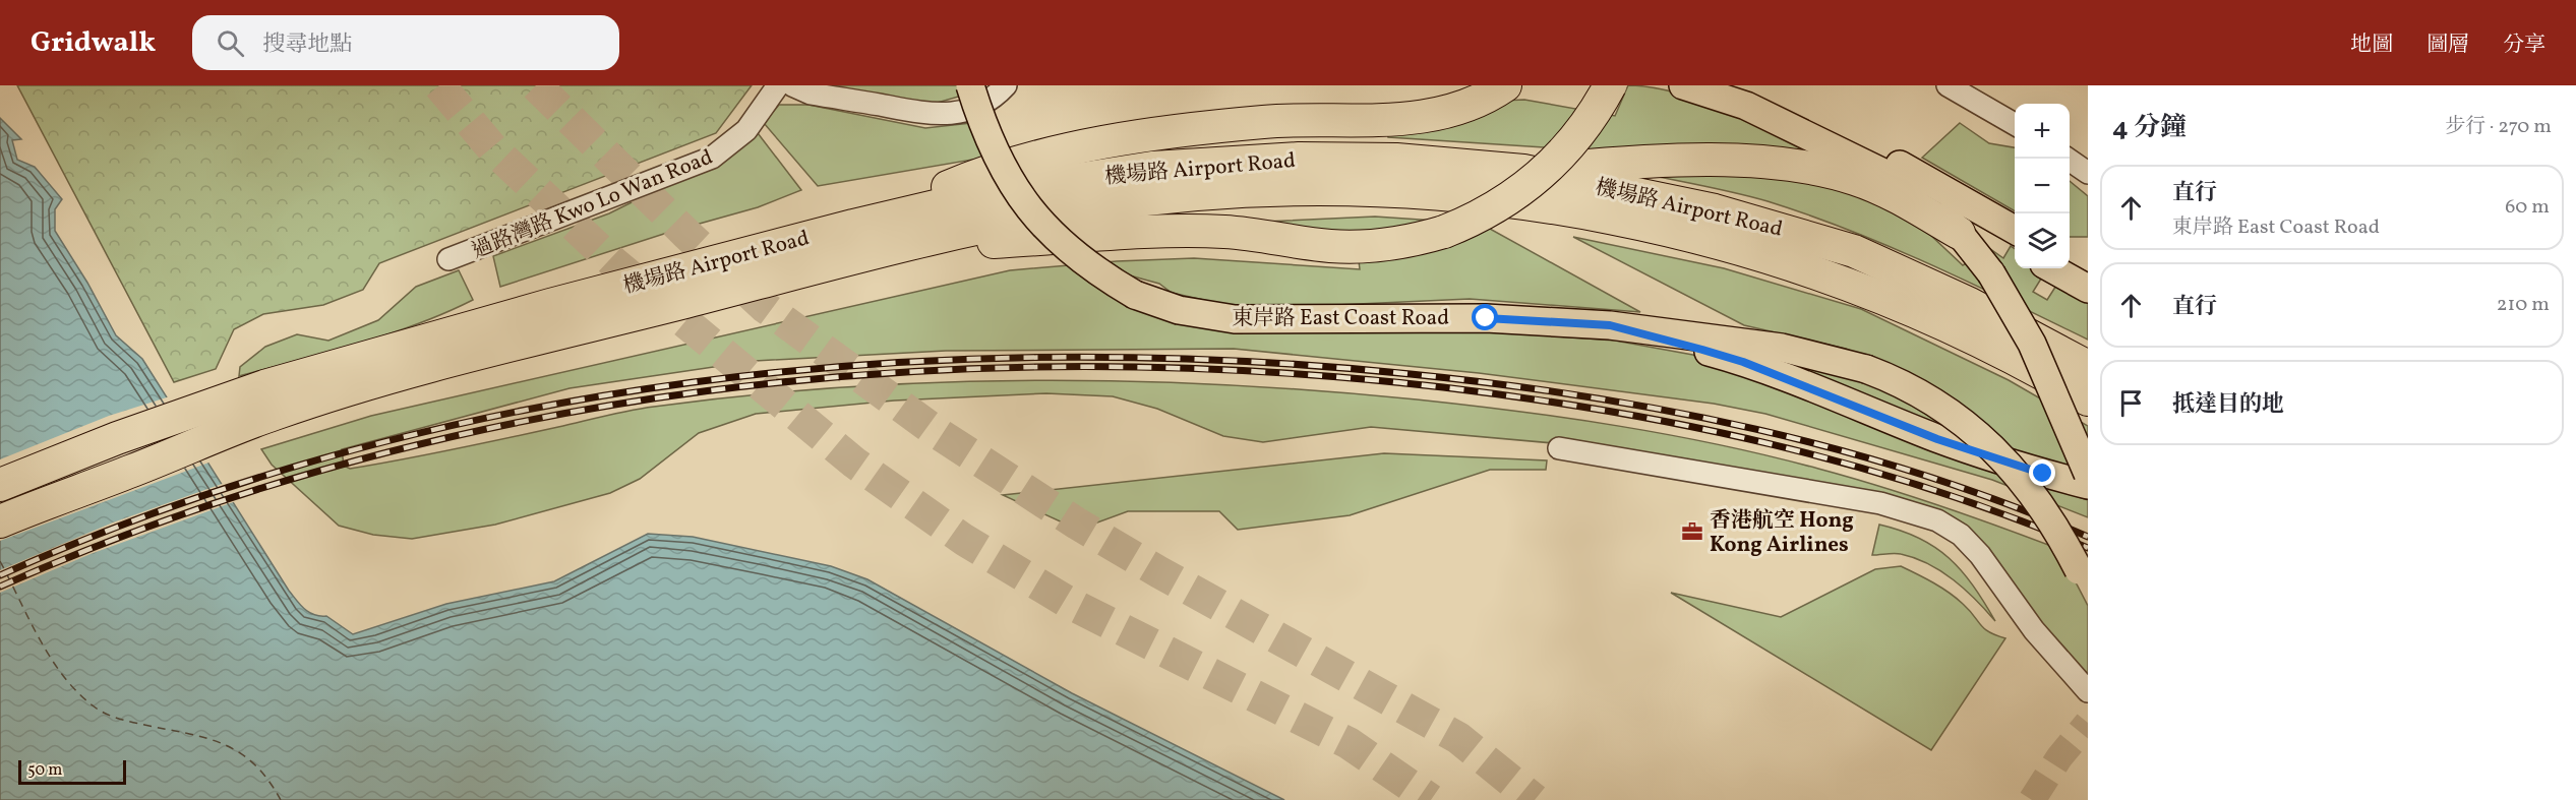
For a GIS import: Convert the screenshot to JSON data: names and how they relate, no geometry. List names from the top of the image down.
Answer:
{
  "streets": {
    "highway": ["機場路 Airport Road"],
    "main road": ["東岸路 East Coast Road"],
    "street": ["過路灣路 Kwo Lo Wan Road"]
  },
  "places": {
    "office": ["香港航空 Hong Kong Airlines"]
  },
  "scale_bar": "50 m",
  "page": {
    "header": "Gridwalk",
    "search": "搜尋地點",
    "nav": ["地圖", "圖層", "分享"],
    "heading": ["4 分鐘", "步行 · 270 m"],
    "map_buttons": ["+", "−"],
    "list": [
      ["直行", "東岸路 East Coast Road", "60 m"],
      ["直行", "210 m"],
      "抵達目的地"
    ],
    "scale": "50 m"
  }
}
